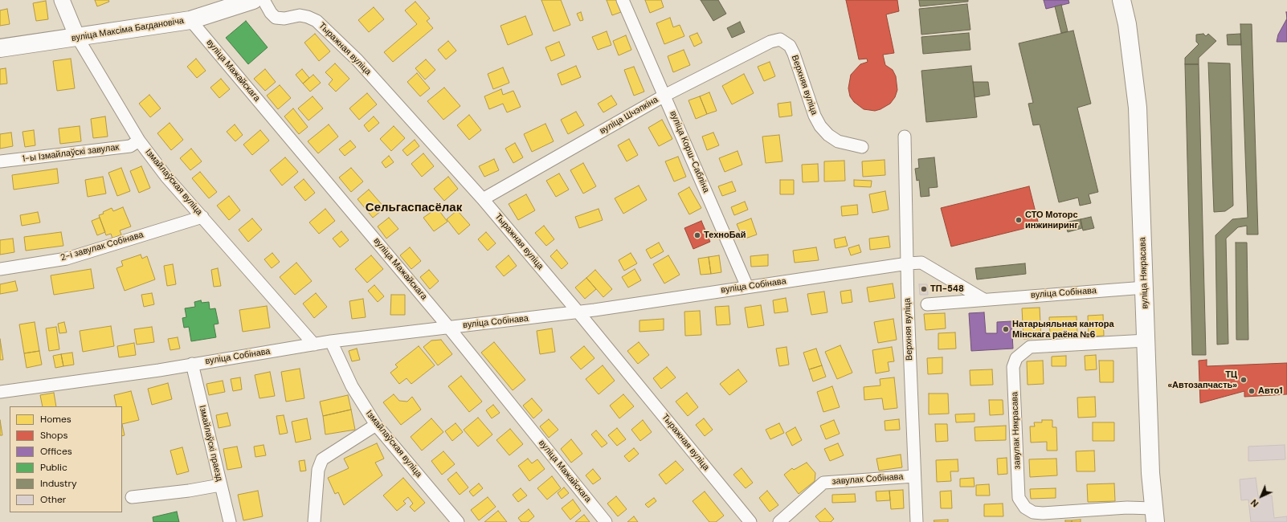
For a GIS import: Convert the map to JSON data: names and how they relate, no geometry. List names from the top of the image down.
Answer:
{
  "streets": {
    "main road": ["вуліца Максіма Багдановіча", "вуліца Някрасава"],
    "street": [
      "Тыражная вуліца",
      "вуліца Мажайскага",
      "Верхняя вуліца",
      "вуліца Шчэпкіна",
      "вуліца Корш-Сабліна",
      "1-ы Ізмайлаўскі завулак",
      "Ізмайлаўская вуліца",
      "2-і завулак Собінава",
      "вуліца Собінава",
      "завулак Някрасава",
      "Ізмайлаўскі праезд",
      "завулак Собінава"
    ]
  },
  "crossings": [
    ["вуліца Максіма Багдановіча", "вуліца Мажайскага"],
    ["вуліца Максіма Багдановіча", "Ізмайлаўская вуліца"],
    ["Тыражная вуліца", "вуліца Шчэпкіна"],
    ["Тыражная вуліца", "вуліца Собінава"],
    ["вуліца Мажайскага", "вуліца Собінава"],
    ["Верхняя вуліца", "вуліца Шчэпкіна"],
    ["Верхняя вуліца", "вуліца Собінава"],
    ["Верхняя вуліца", "завулак Собінава"],
    ["вуліца Шчэпкіна", "вуліца Корш-Сабліна"],
    ["вуліца Корш-Сабліна", "вуліца Собінава"],
    ["1-ы Ізмайлаўскі завулак", "Ізмайлаўская вуліца"],
    ["Ізмайлаўская вуліца", "2-і завулак Собінава"],
    ["Ізмайлаўская вуліца", "вуліца Собінава"],
    ["вуліца Някрасава", "вуліца Собінава"],
    ["вуліца Някрасава", "завулак Някрасава"],
    ["вуліца Собінава", "Ізмайлаўскі праезд"]
  ],
  "districts": ["Сельгаспасёлак"],
  "places": [
    "СТО Моторс инжиниринг",
    "ТехноБай",
    "ТП-548",
    "Натарыяльная кантора Мінскага раёна №6",
    "ТЦ «Автозапчасть»",
    "Авто1"
  ],
  "legend": [
    "Homes",
    "Shops",
    "Offices",
    "Public",
    "Industry",
    "Other"
  ],
  "north": "bottom left"
}
